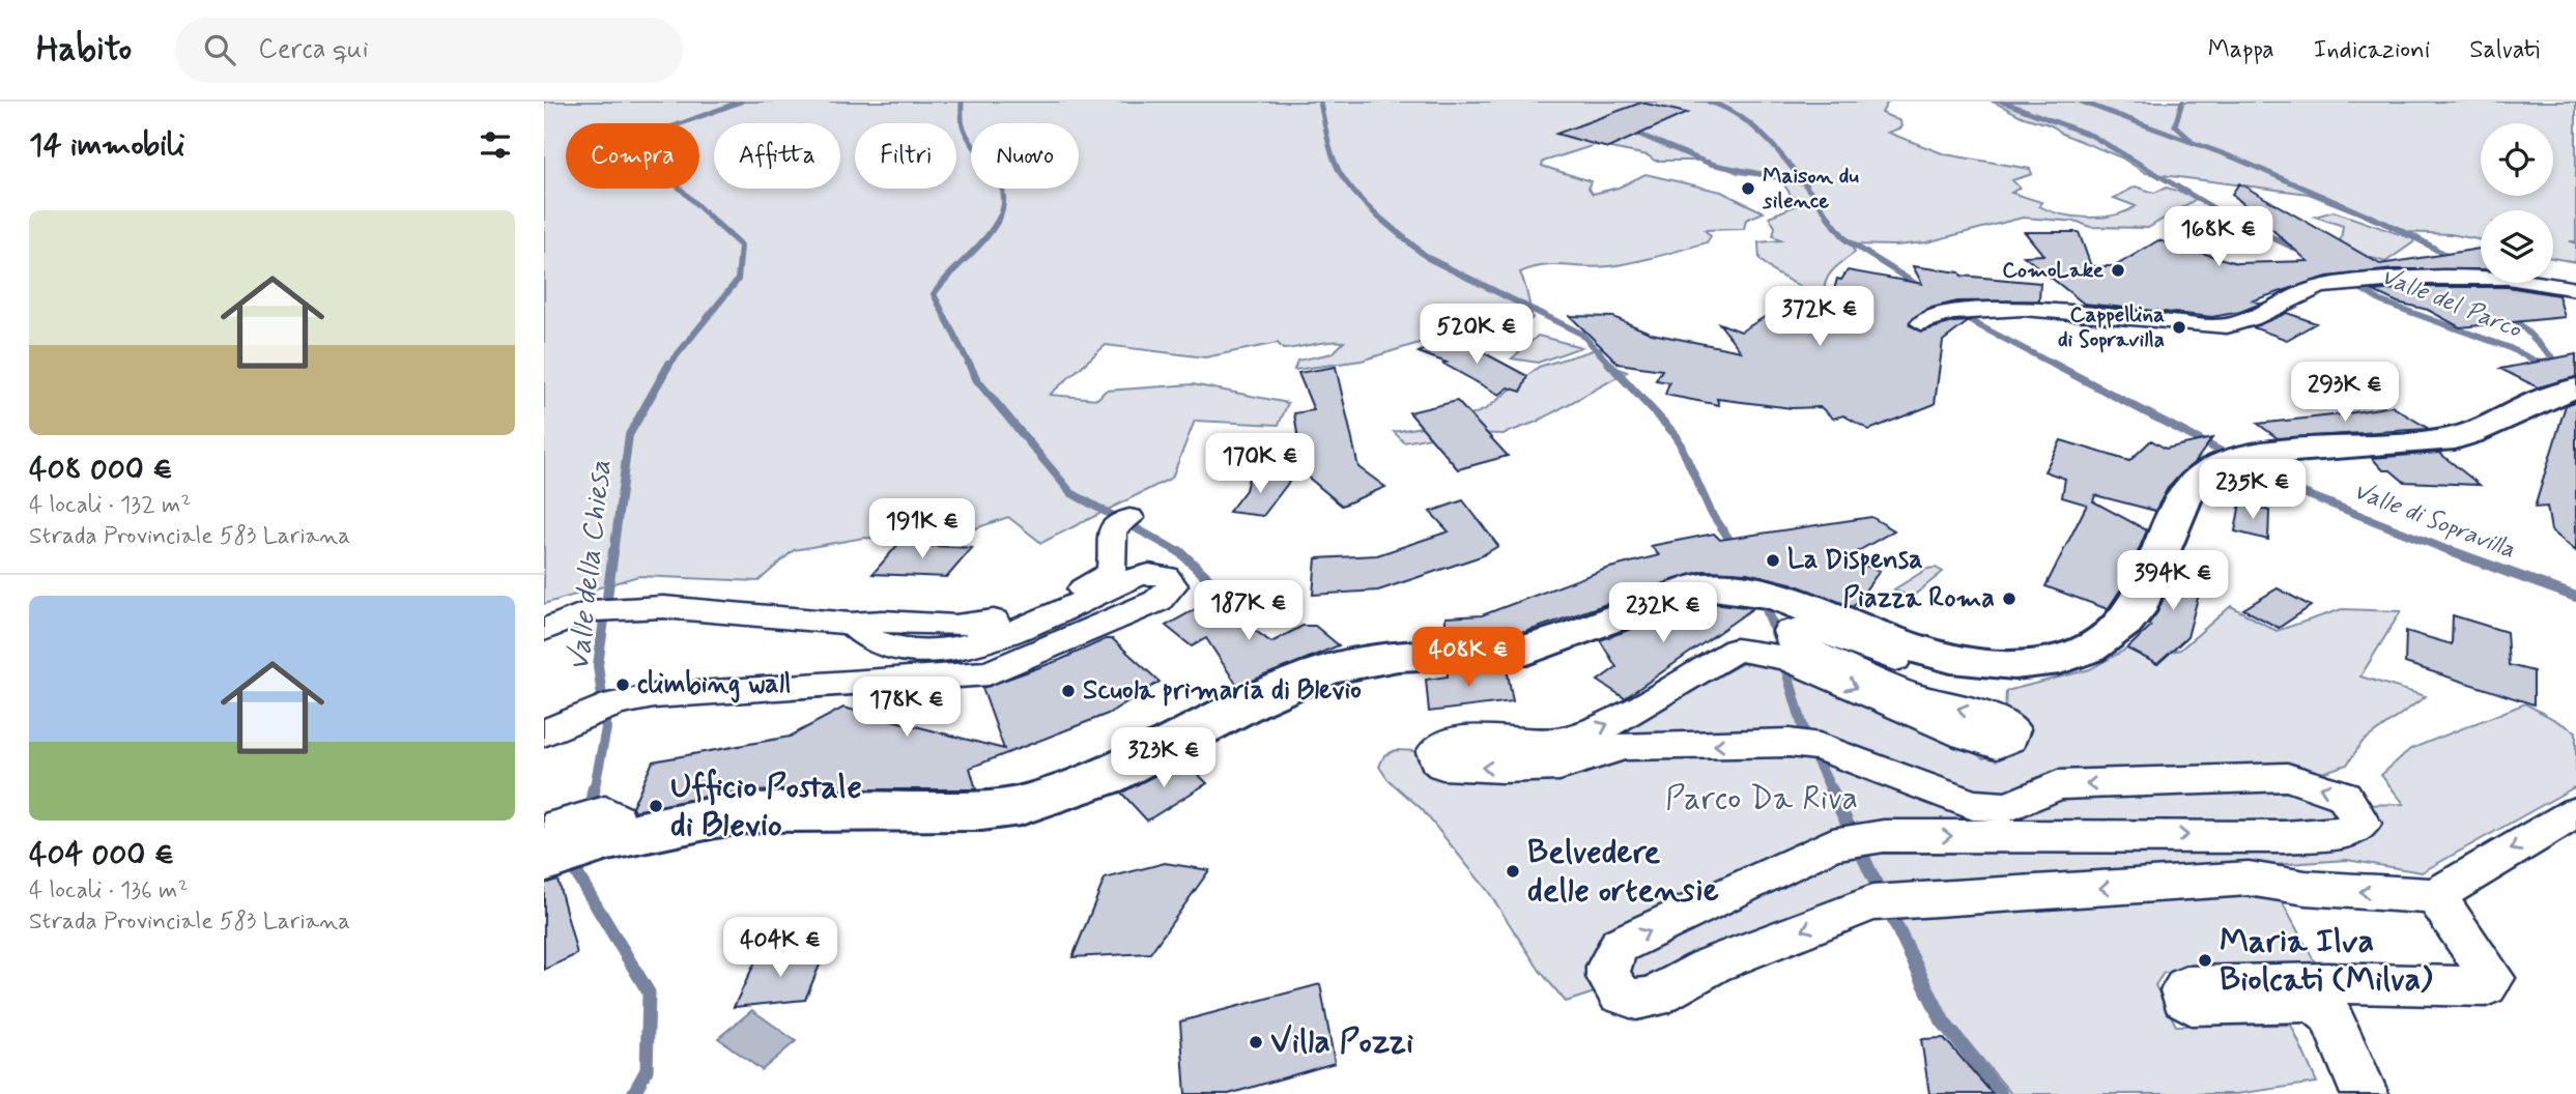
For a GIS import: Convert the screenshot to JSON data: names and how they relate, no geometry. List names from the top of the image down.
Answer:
{
  "water": ["Valle del Parco", "Valle di Sopravilla", "Valle della Chiesa"],
  "parks": ["Parco Da Riva"],
  "places": [
    "Maison du silence",
    "ComoLake",
    "Cappellina di Sopravilla",
    "La Dispensa",
    "Piazza Roma",
    "climbing wall",
    "Scuola primaria di Blevio",
    "Ufficio Postale di Blevio",
    "Belvedere delle ortensie",
    "Maria Ilva Biolcati (Milva)",
    "Villa Pozzi"
  ],
  "page": {
    "header": "Habito",
    "search": "Cerca qui",
    "nav": ["Mappa", "Indicazioni", "Salvati"],
    "heading": "14 immobili",
    "chip": [
      "Compra",
      "Affitta",
      "Filtri",
      "Nuovo"
    ],
    "list": [
      {
        "name": "408 000 €",
        "note": "4 locali · 132 m² · Strada Provinciale 583 Lariana"
      },
      {
        "name": "404 000 €",
        "note": "4 locali · 136 m² · Strada Provinciale 583 Lariana"
      }
    ],
    "price": [
      "168K €",
      "372K €",
      "520K €",
      "293K €",
      "170K €",
      "235K €",
      "191K €",
      "394K €",
      "187K €",
      "232K €",
      "408K €",
      "178K €",
      "323K €",
      "404K €"
    ]
  }
}
